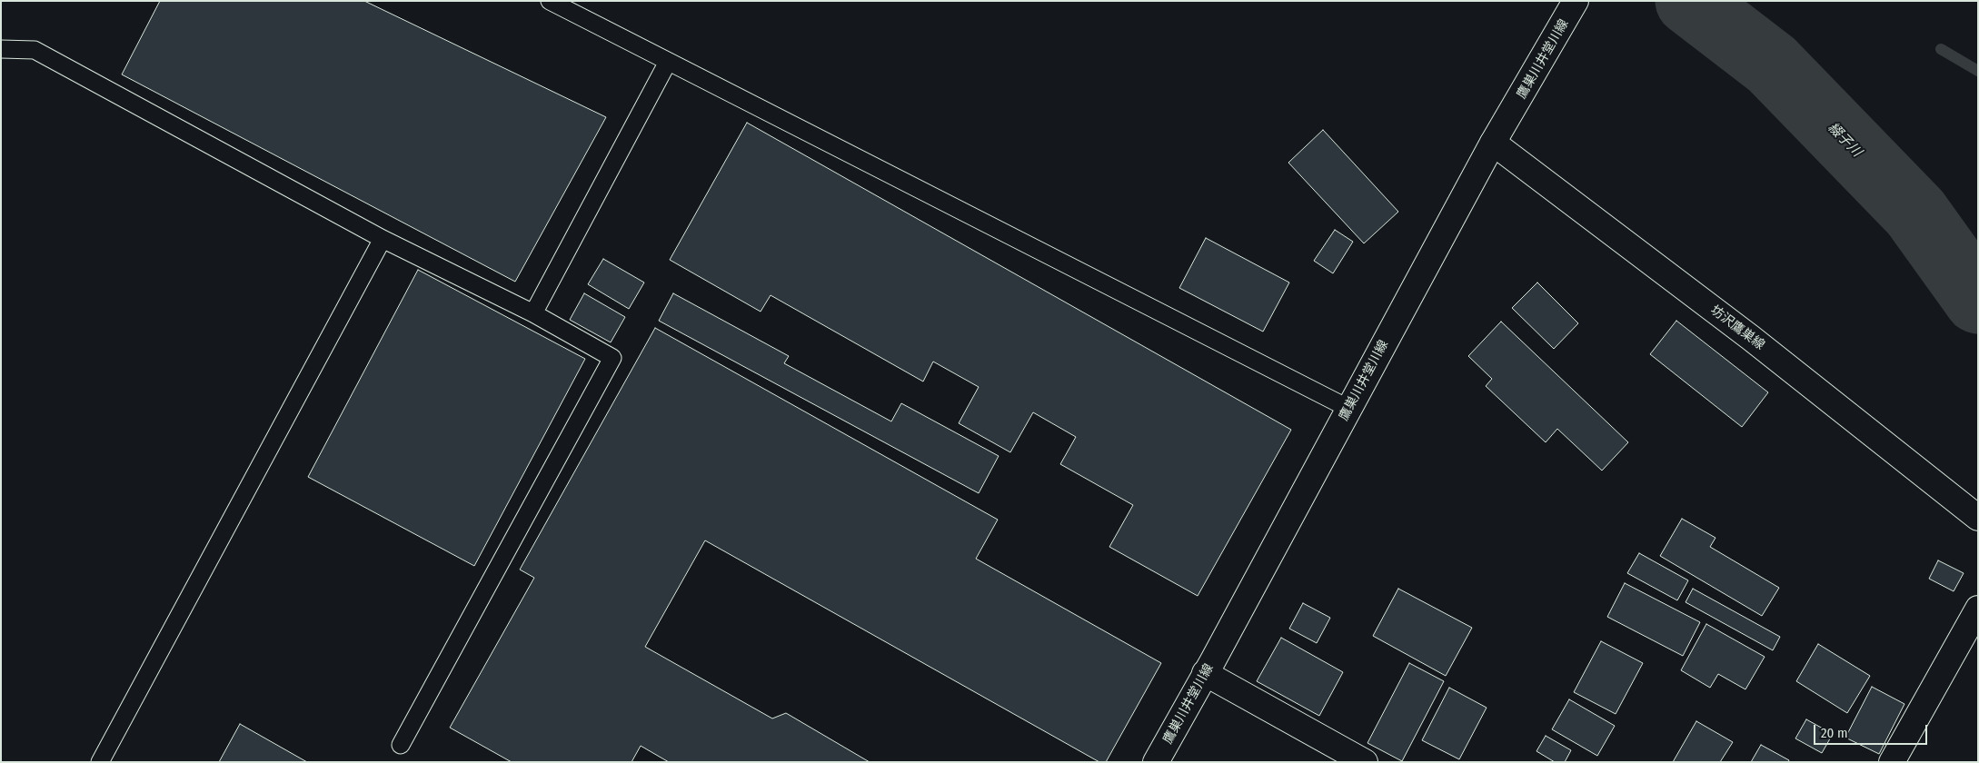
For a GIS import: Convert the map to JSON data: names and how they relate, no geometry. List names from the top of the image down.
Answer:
{
  "streets": {
    "main road": ["鷹巣川井堂川線", "坊沢鷹巣線"]
  },
  "crossings": [
    ["鷹巣川井堂川線", "坊沢鷹巣線"]
  ],
  "water": ["綴子川"],
  "scale_bar": "20 m"
}
